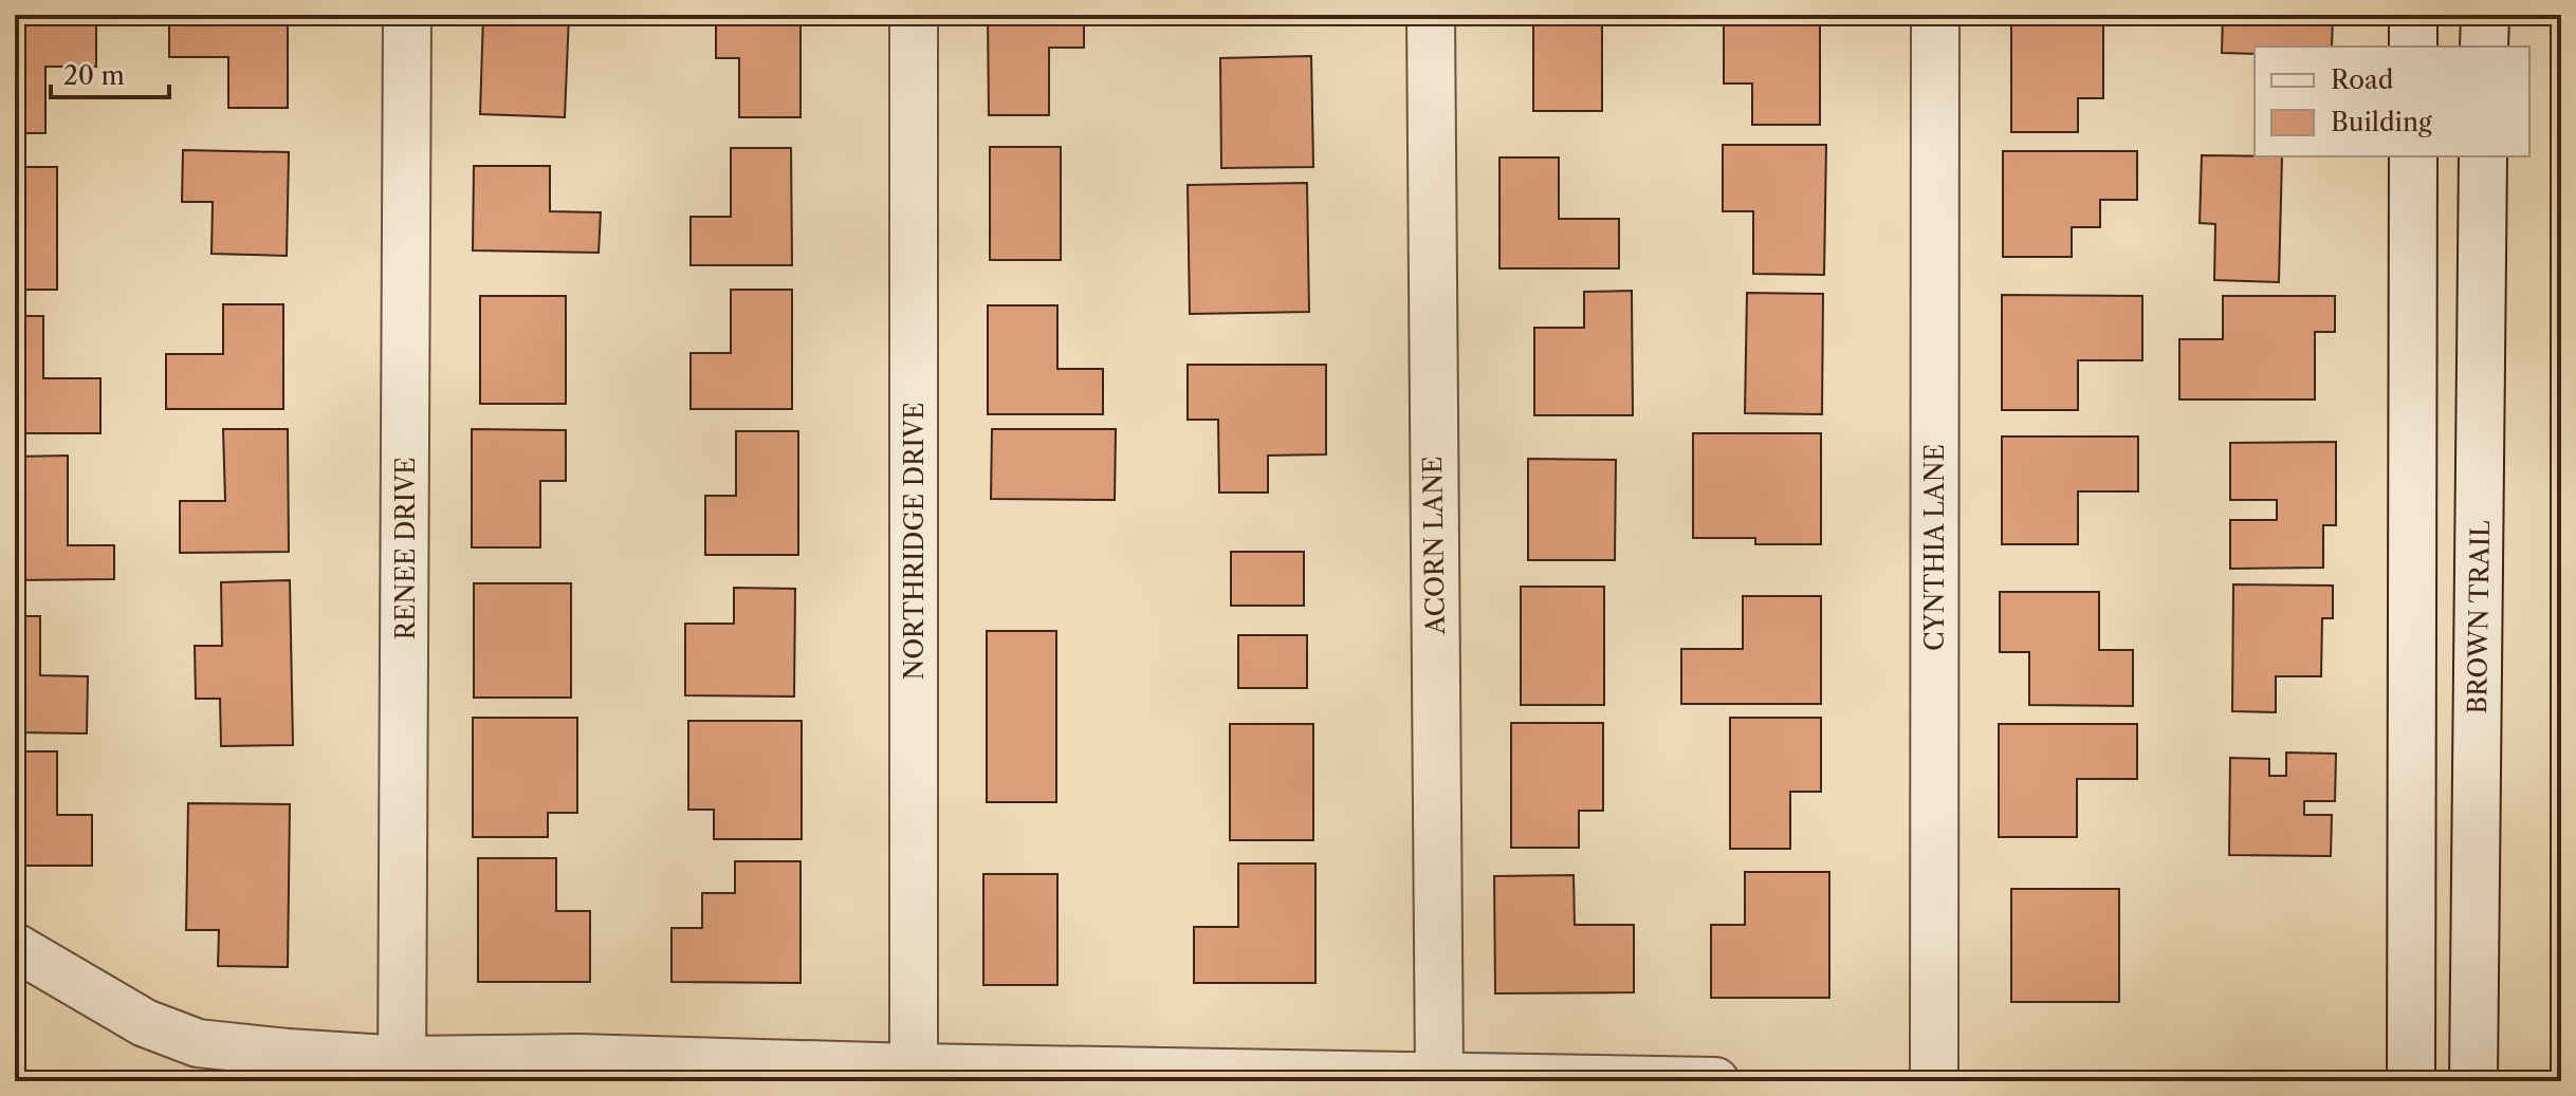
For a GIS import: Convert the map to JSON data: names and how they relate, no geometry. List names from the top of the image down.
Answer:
{
  "streets": {
    "street": [
      "NORTHRIDGE DRIVE",
      "ACORN LANE",
      "CYNTHIA LANE",
      "RENEE DRIVE",
      "BROWN TRAIL"
    ]
  },
  "legend": ["Road", "Building"],
  "scale_bar": "20 m"
}
